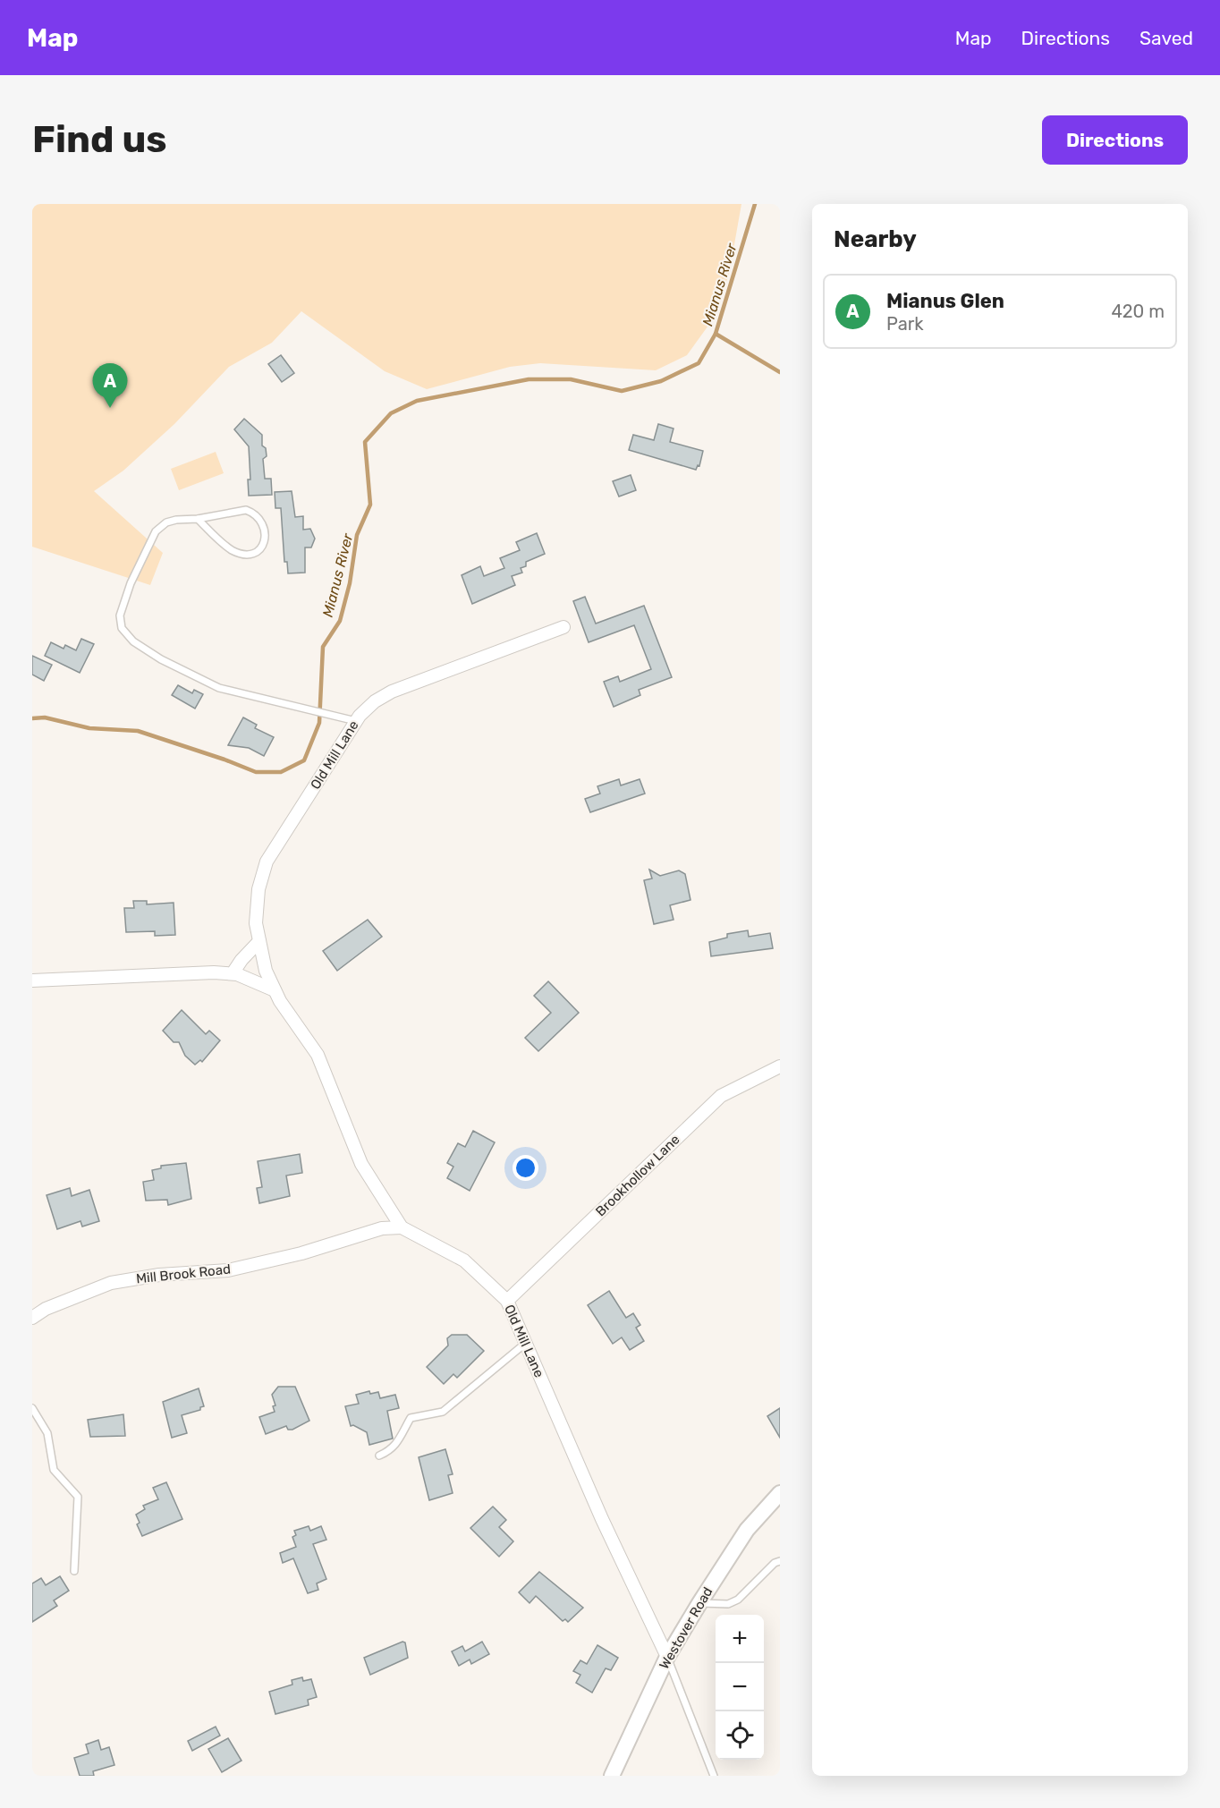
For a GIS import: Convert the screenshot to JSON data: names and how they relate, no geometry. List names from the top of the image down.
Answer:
{
  "streets": {
    "street": [
      "Old Mill Lane",
      "Brookhollow Lane",
      "Mill Brook Road",
      "Westover Road"
    ]
  },
  "crossings": [
    ["Old Mill Lane", "Brookhollow Lane"],
    ["Old Mill Lane", "Mill Brook Road"],
    ["Old Mill Lane", "Westover Road"]
  ],
  "water": ["Mianus River"],
  "page": {
    "header": "Map",
    "nav": ["Map", "Directions", "Saved"],
    "buttons": "Directions",
    "title": "Find us",
    "heading": "Nearby",
    "list": [
      {
        "mark": "A",
        "name": "Mianus Glen",
        "note": "Park",
        "value": "420 m"
      }
    ],
    "pins": "A",
    "map_buttons": ["+", "−"]
  }
}
